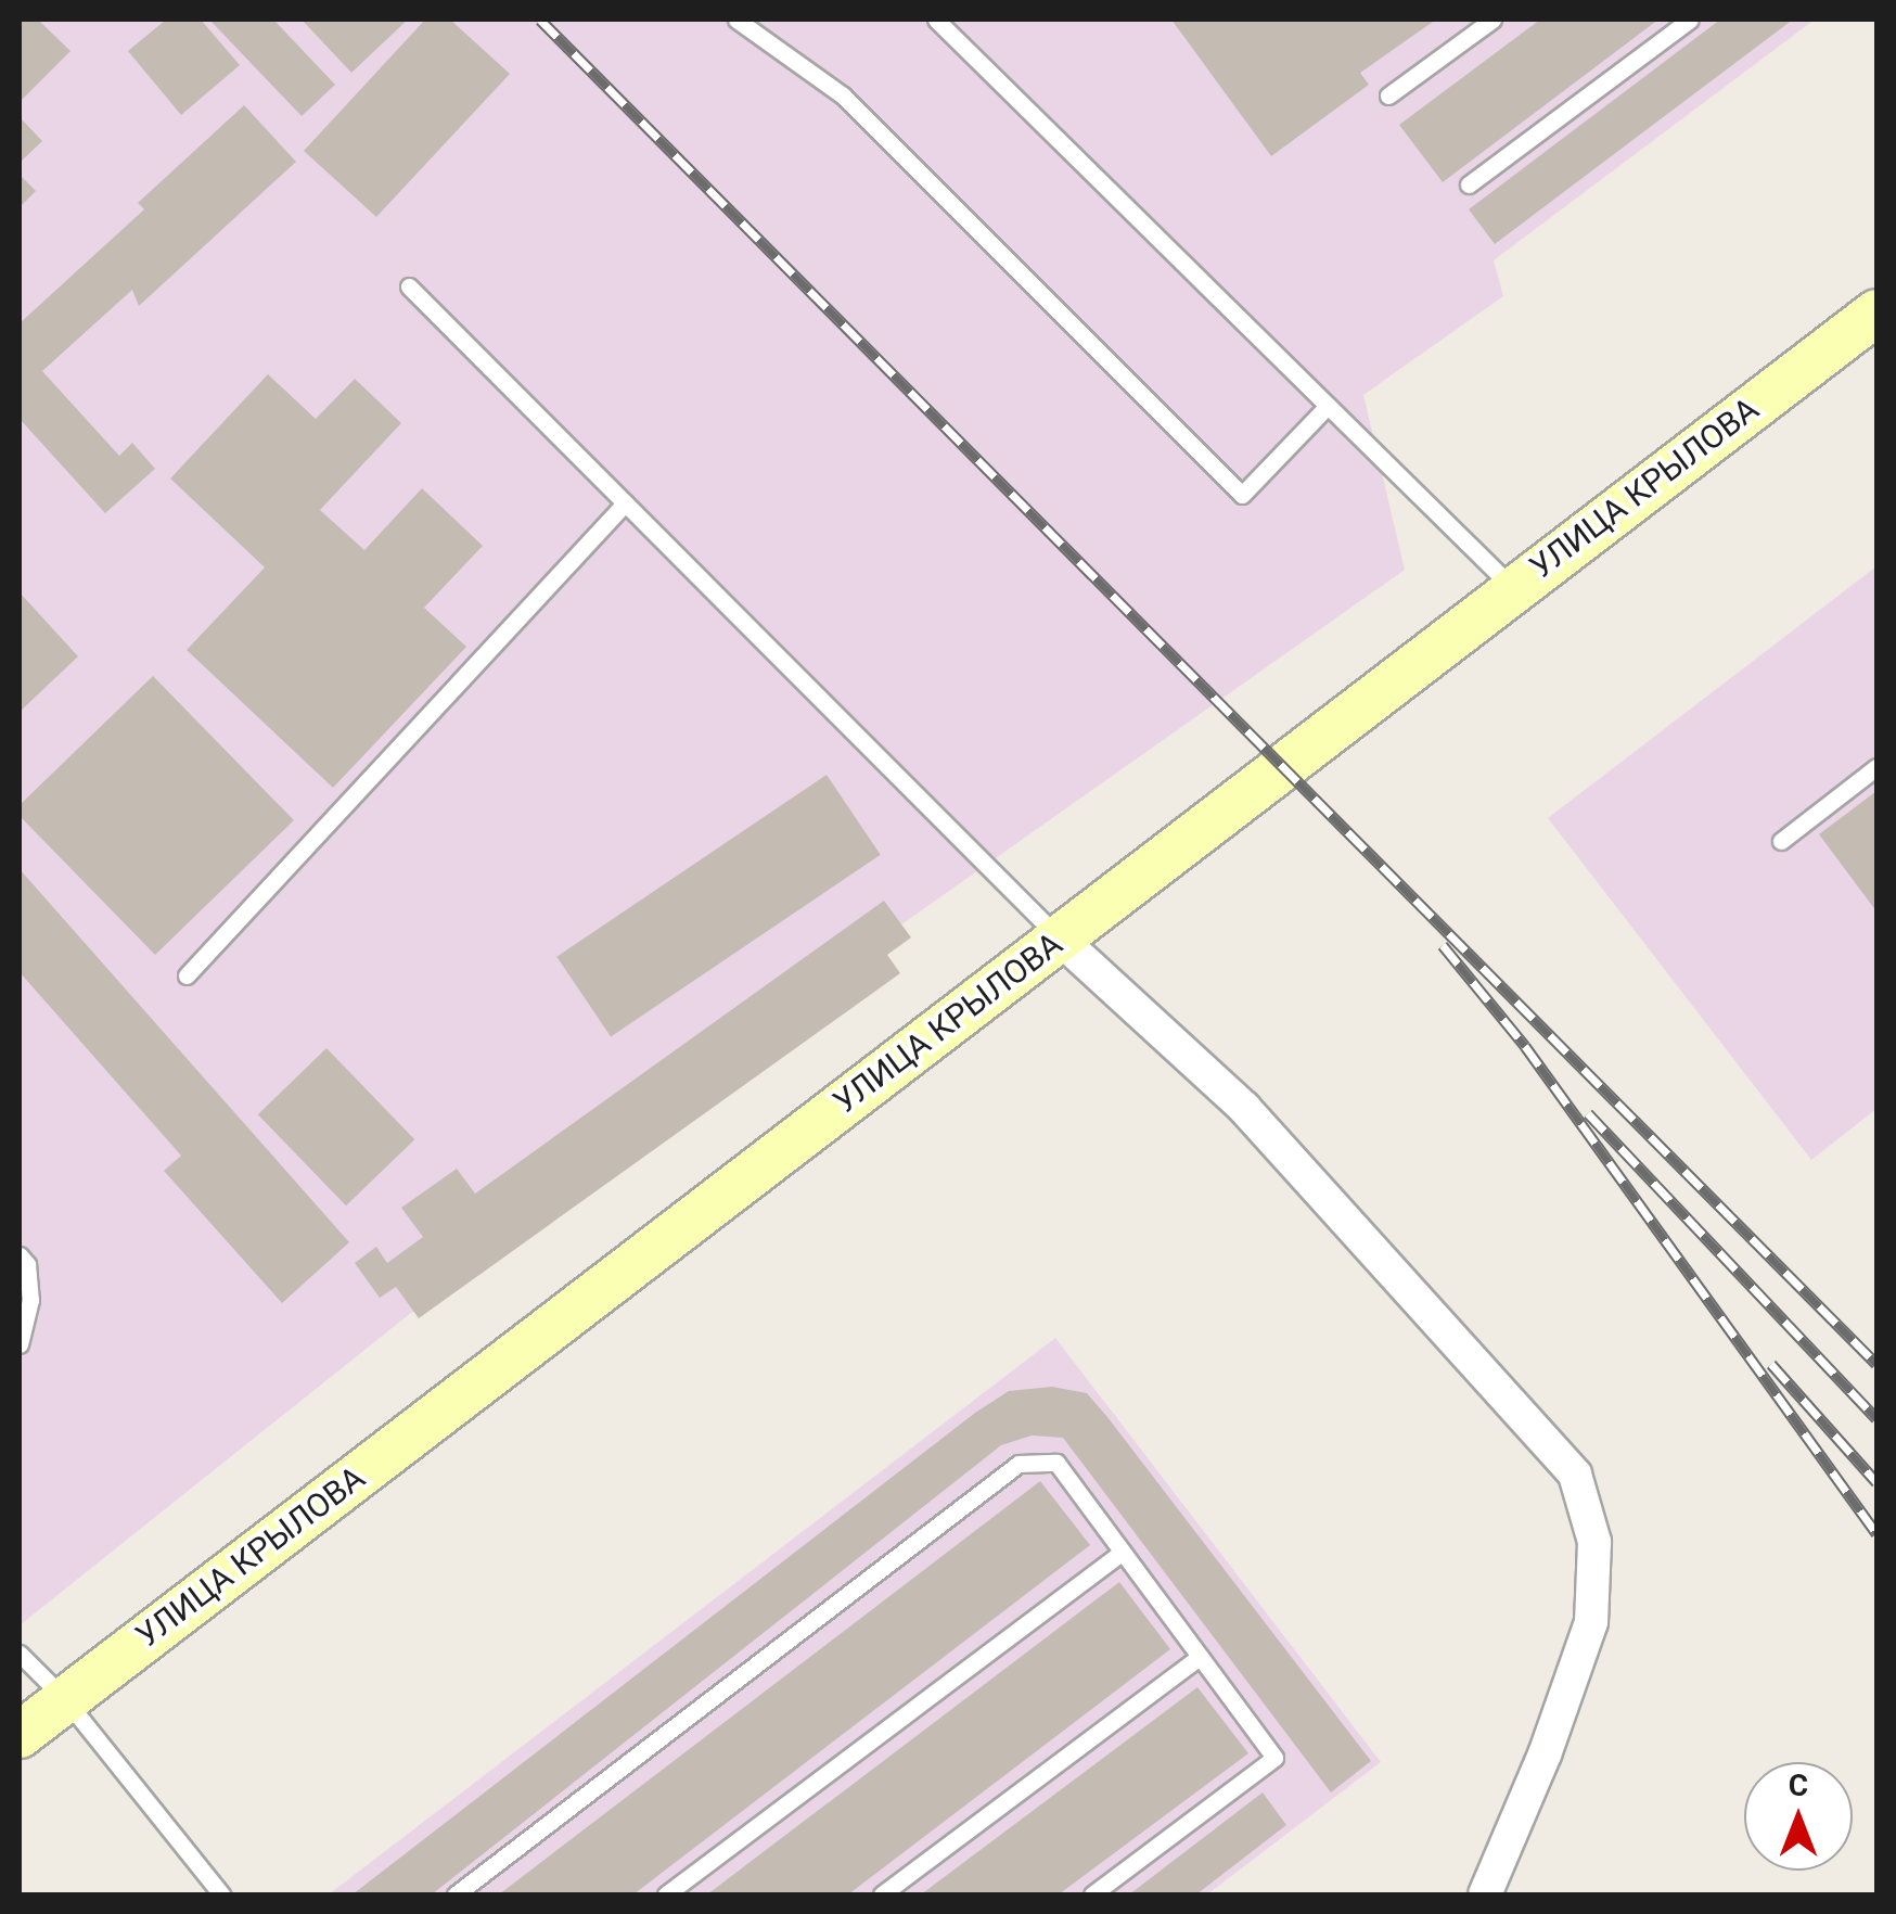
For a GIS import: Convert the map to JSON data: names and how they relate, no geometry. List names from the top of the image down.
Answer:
{
  "streets": {
    "street": ["УЛИЦА КРЫЛОВА"]
  },
  "north": "top"
}
